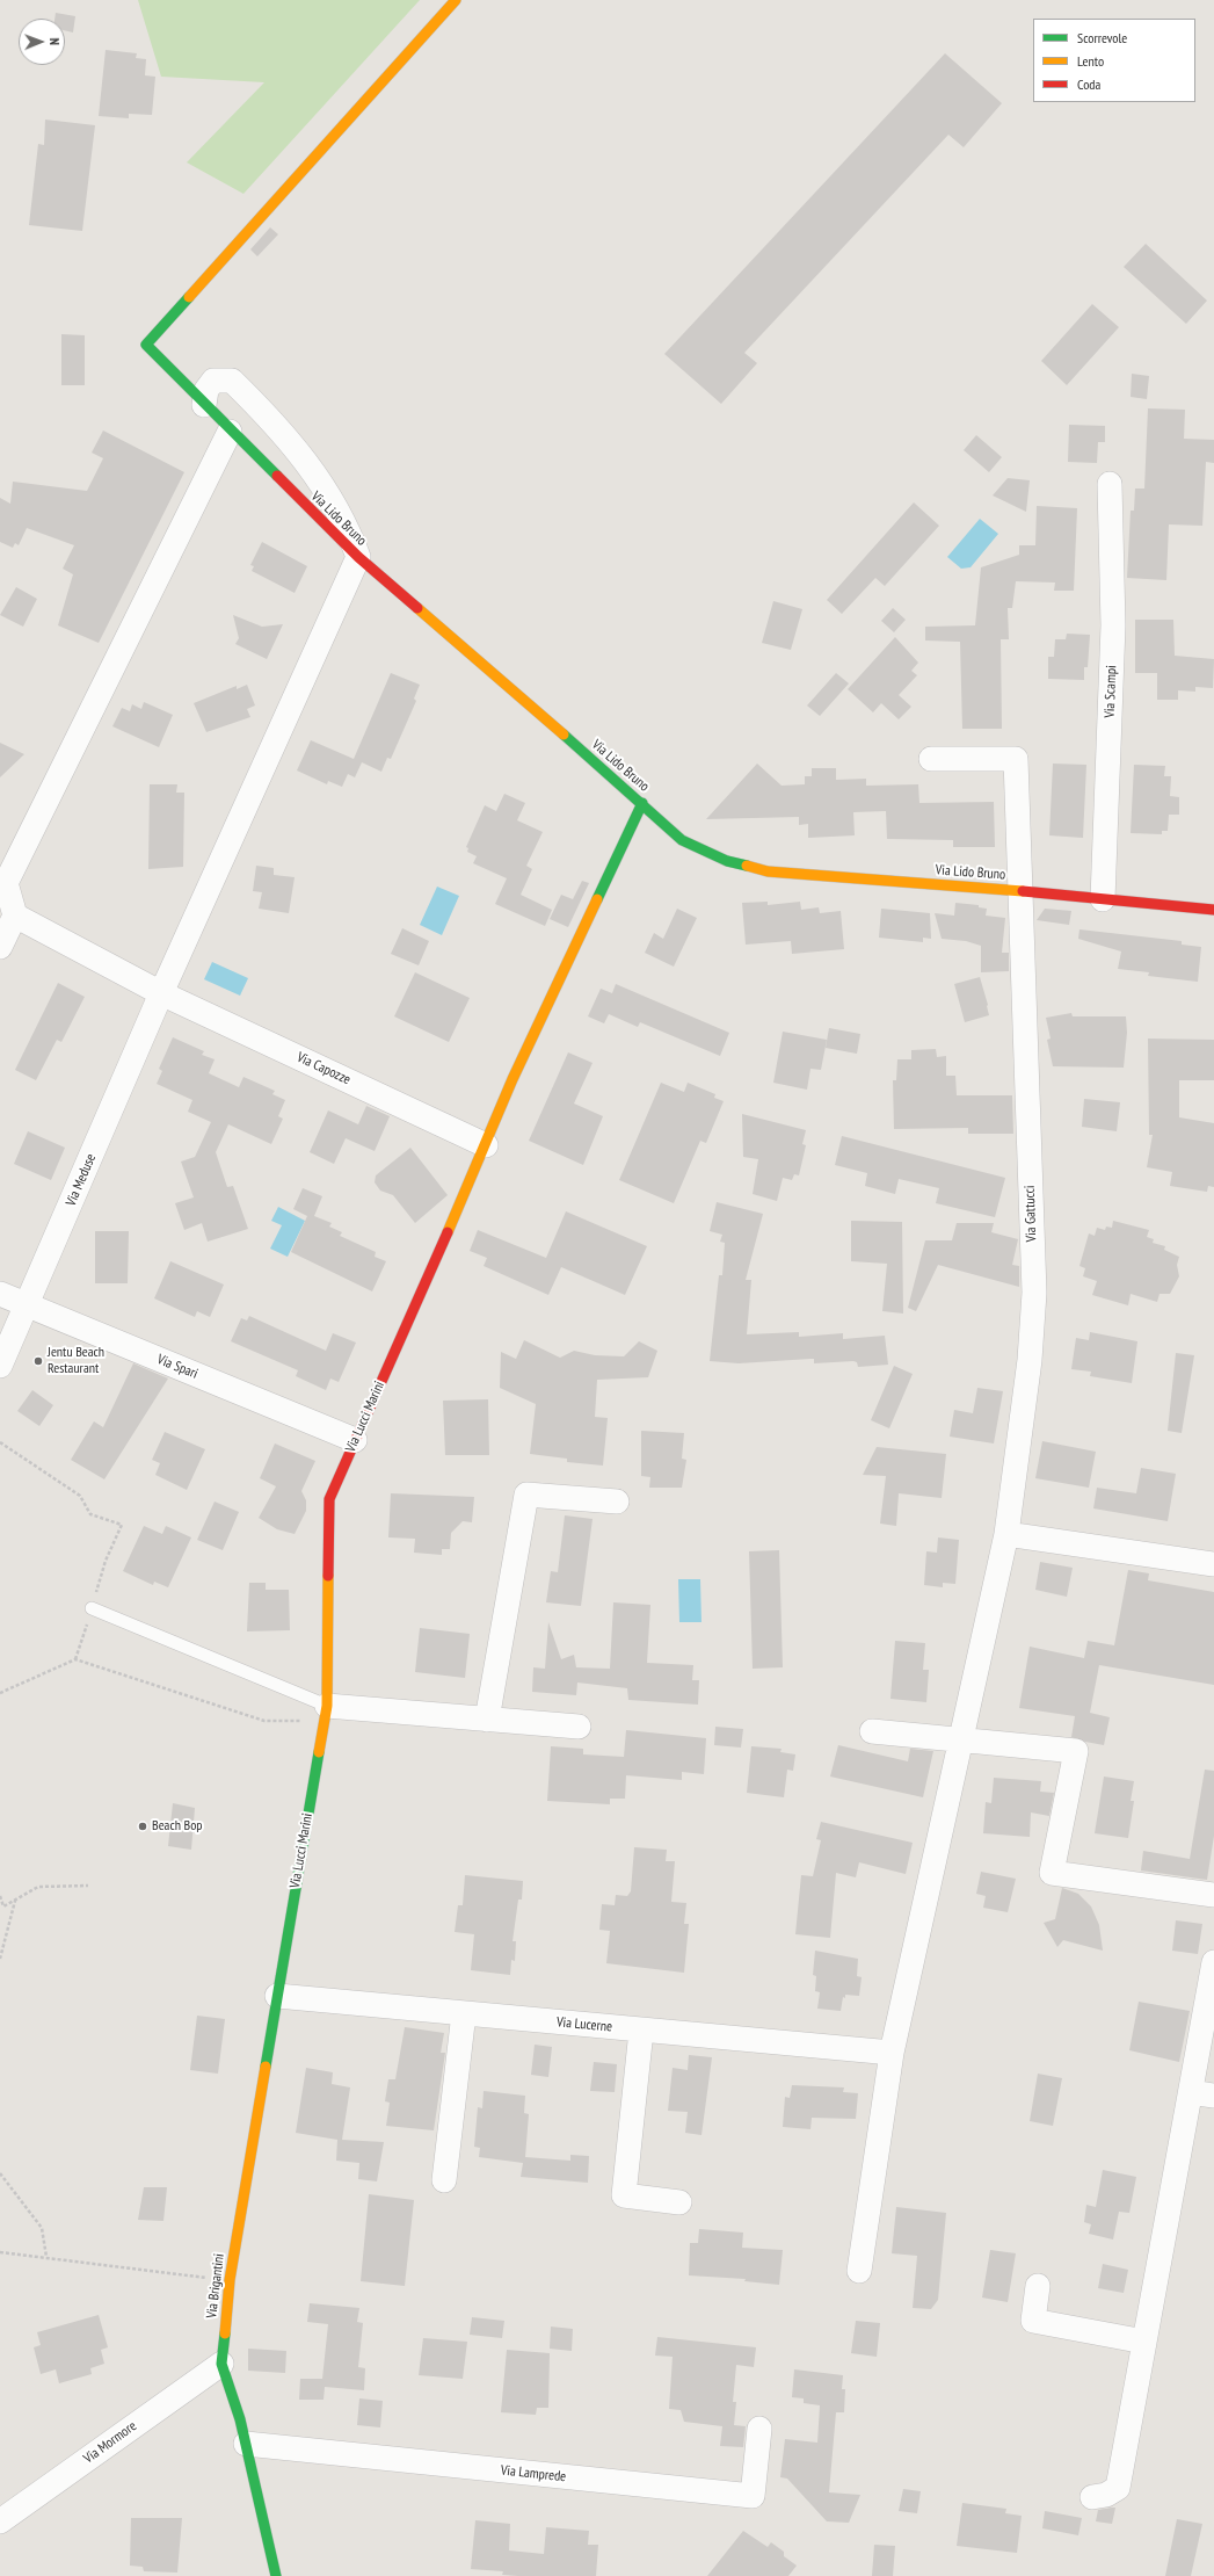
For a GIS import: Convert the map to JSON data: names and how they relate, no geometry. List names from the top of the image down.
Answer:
{
  "streets": {
    "street": [
      "Via Lido Bruno",
      "Via Scampi",
      "Via Capozze",
      "Via Meduse",
      "Via Gattucci",
      "Via Spari",
      "Via Lucci Marini",
      "Via Lucerne",
      "Via Brigantini",
      "Via Mormore",
      "Via Lamprede"
    ]
  },
  "crossings": [
    ["Via Lido Bruno", "Via Scampi"],
    ["Via Lido Bruno", "Via Meduse"],
    ["Via Lido Bruno", "Via Gattucci"],
    ["Via Lido Bruno", "Via Lucci Marini"],
    ["Via Capozze", "Via Meduse"],
    ["Via Capozze", "Via Lucci Marini"],
    ["Via Meduse", "Via Spari"],
    ["Via Gattucci", "Via Lucerne"],
    ["Via Spari", "Via Lucci Marini"],
    ["Via Lucci Marini", "Via Lucerne"],
    ["Via Lucci Marini", "Via Brigantini"],
    ["Via Lucerne", "Via Brigantini"],
    ["Via Brigantini", "Via Mormore"],
    ["Via Brigantini", "Via Lamprede"]
  ],
  "places": ["Jentu Beach Restaurant", "Beach Bop"],
  "legend": ["Scorrevole", "Lento", "Coda"],
  "north": "right"
}
